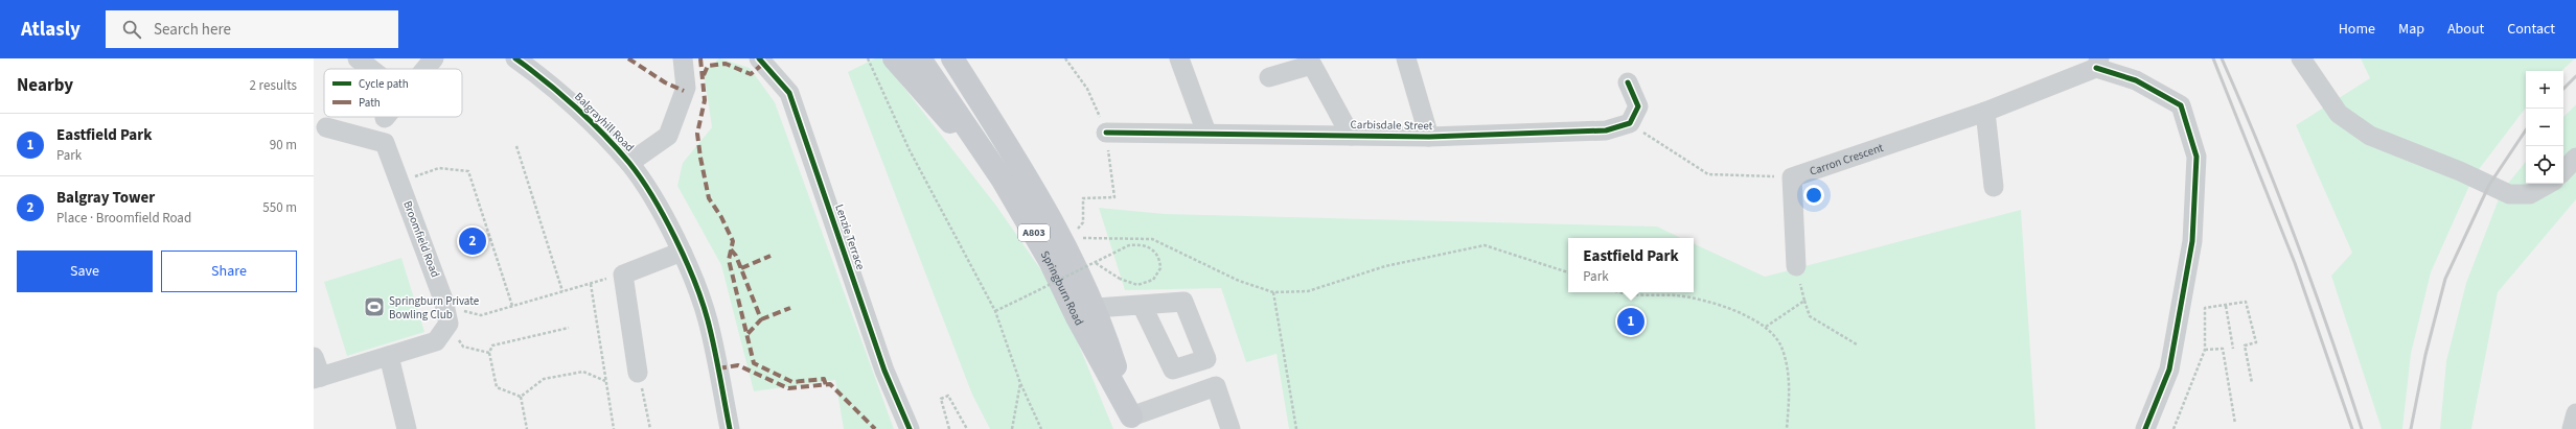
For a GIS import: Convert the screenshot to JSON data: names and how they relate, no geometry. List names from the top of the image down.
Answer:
{
  "streets": {
    "main road": ["A803", "Springburn Road"],
    "street": [
      "Balgrayhill Road",
      "Carbisdale Street",
      "Carron Crescent",
      "Lenzie Terrace",
      "Broomfield Road"
    ]
  },
  "places": {
    "sports": ["Springburn Private Bowling Club"]
  },
  "legend": ["Cycle path", "Path"],
  "page": {
    "header": "Atlasly",
    "search": "Search here",
    "nav": [
      "Home",
      "Map",
      "About",
      "Contact"
    ],
    "heading": ["Nearby", "2 results"],
    "map_buttons": ["+", "−"],
    "list": [
      {
        "mark": "1",
        "name": "Eastfield Park",
        "note": "Park",
        "value": "90 m"
      },
      {
        "mark": "2",
        "name": "Balgray Tower",
        "note": "Place · Broomfield Road",
        "value": "550 m"
      }
    ],
    "pins": ["2", "1"],
    "buttons": ["Save", "Share"],
    "popup": ["Eastfield Park", "Park"]
  }
}
